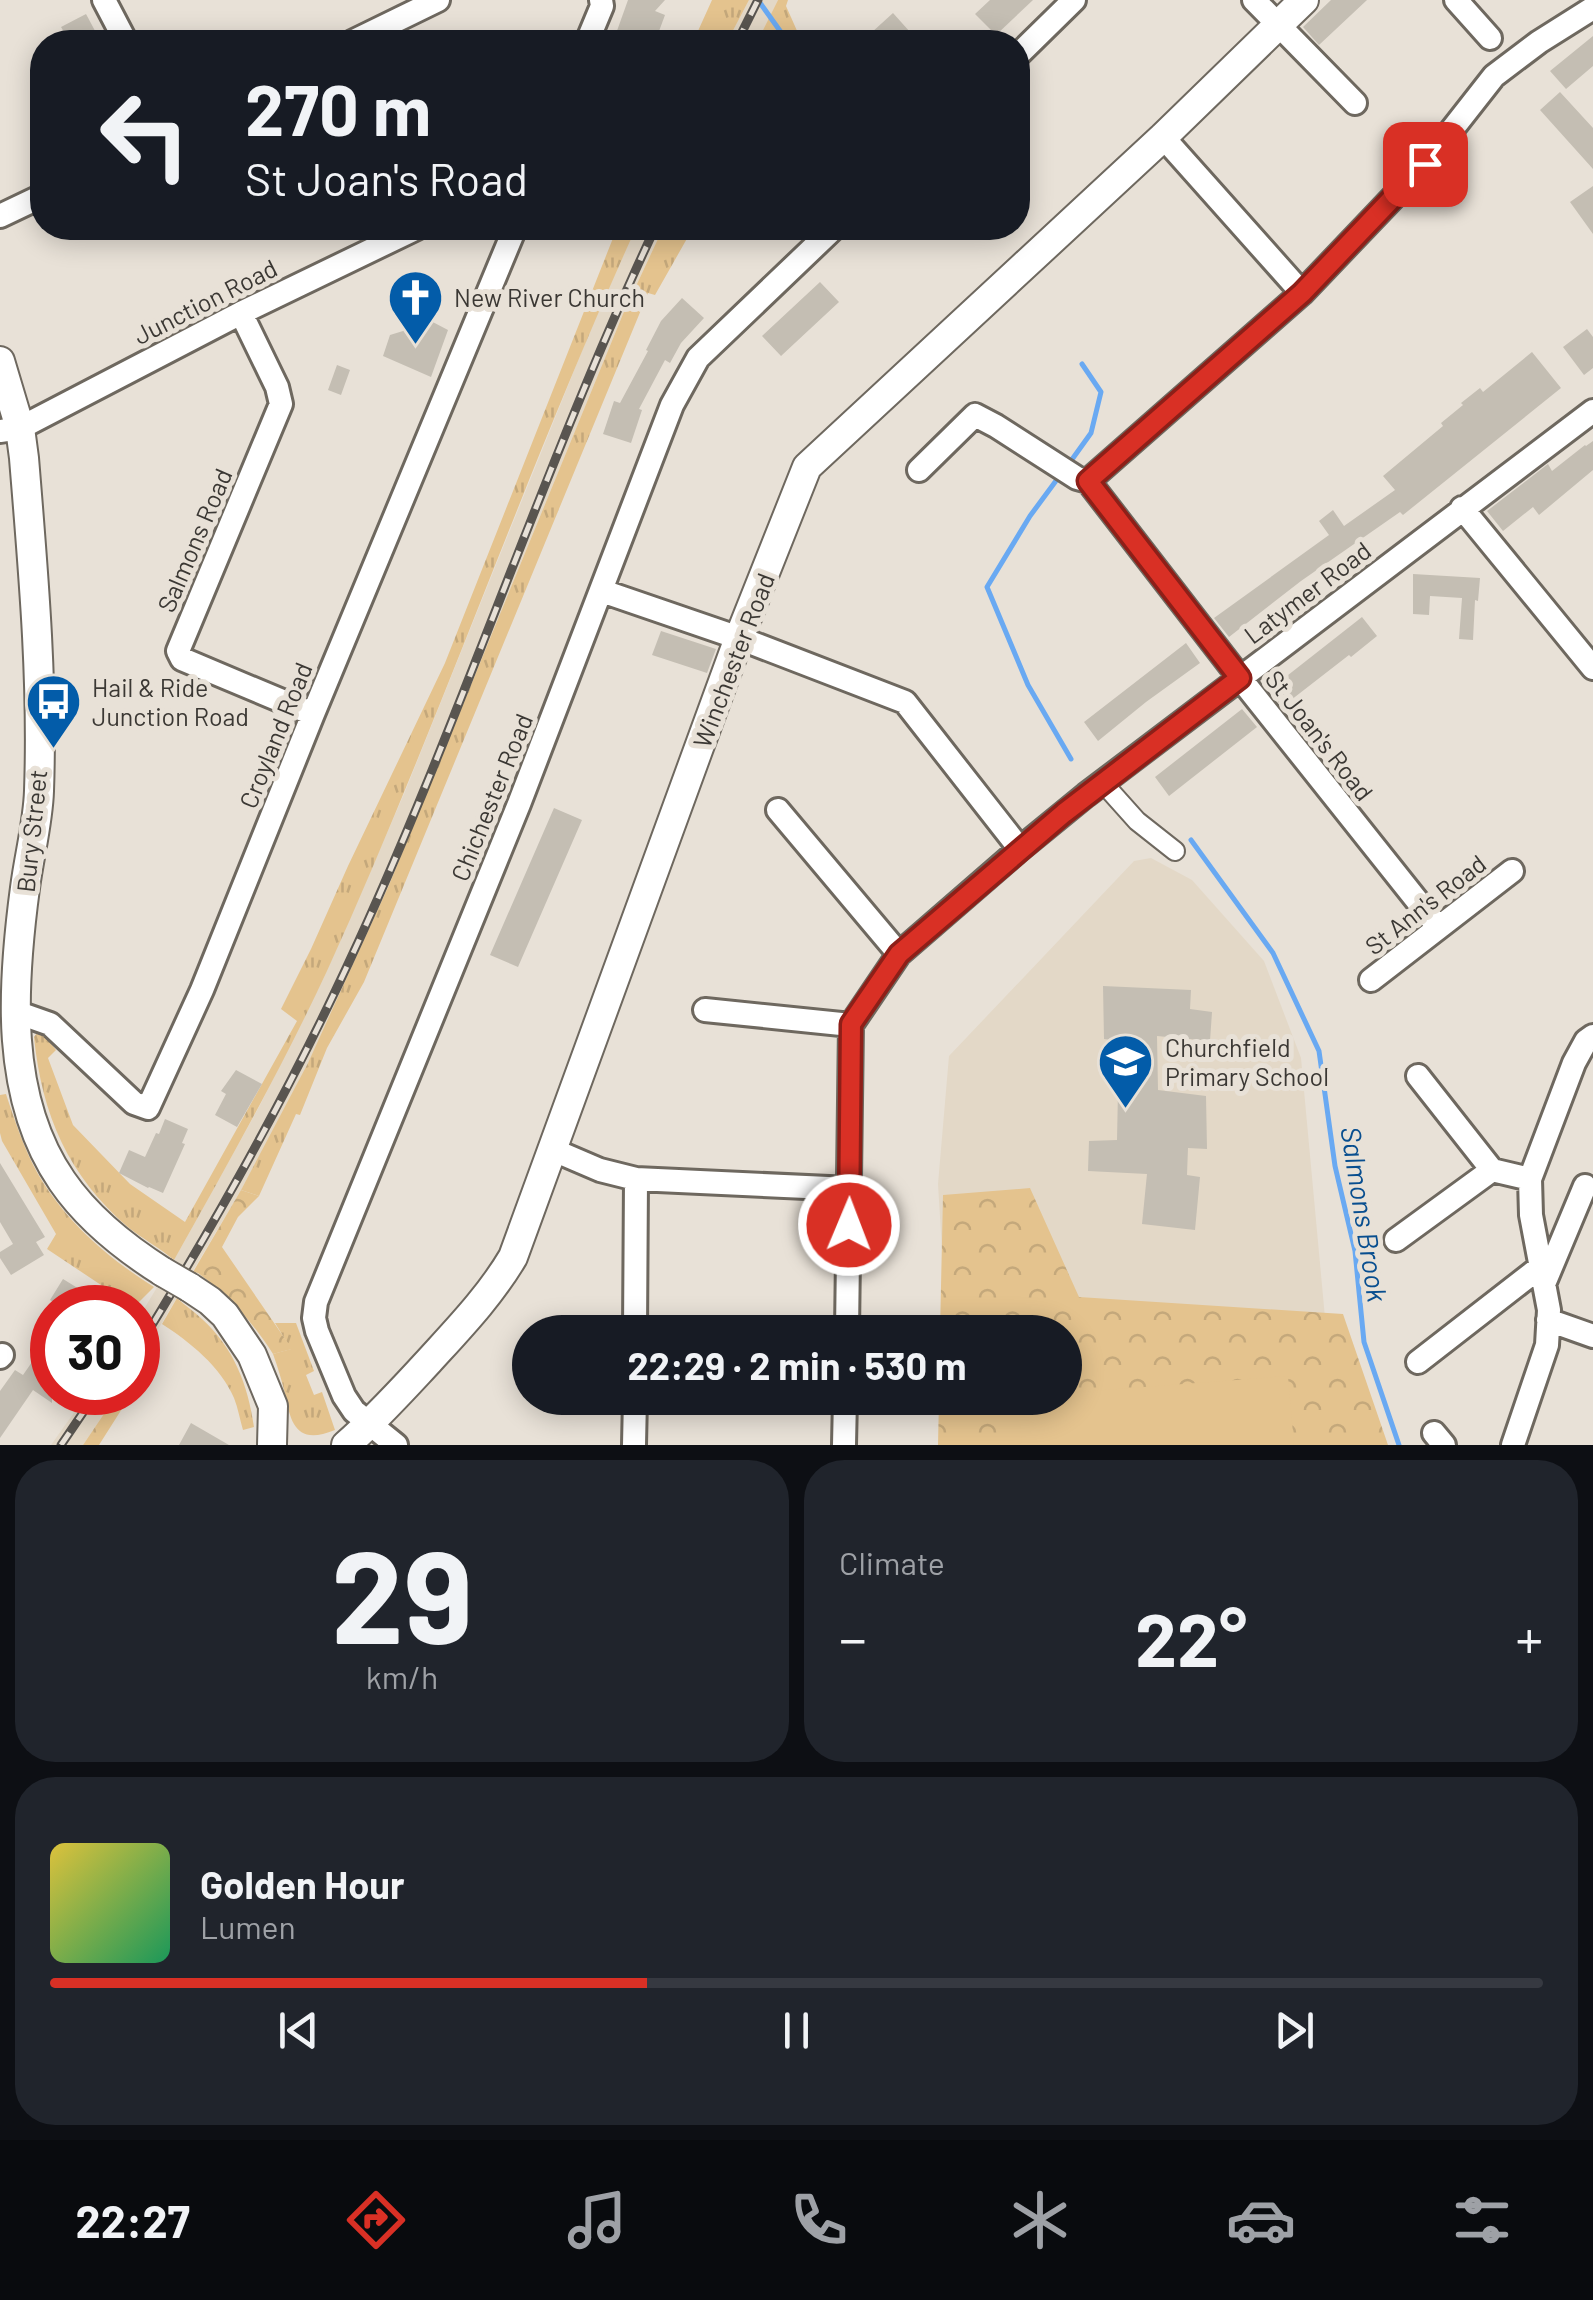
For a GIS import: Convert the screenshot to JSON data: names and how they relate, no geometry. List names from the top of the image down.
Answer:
{
  "streets": {
    "street": [
      "Junction Road",
      "Salmons Road",
      "Latymer Road",
      "Winchester Road",
      "Croyland Road",
      "St Joan's Road",
      "Chichester Road",
      "Bury Street",
      "St Ann's Road"
    ]
  },
  "crossings": [
    ["Junction Road", "Salmons Road"],
    ["Junction Road", "Bury Street"],
    ["Salmons Road", "Croyland Road"],
    ["Latymer Road", "St Joan's Road"],
    ["Winchester Road", "Chichester Road"],
    ["Croyland Road", "Bury Street"],
    ["St Joan's Road", "St Ann's Road"]
  ],
  "water": ["Salmons Brook"],
  "places": {
    "church": ["New River Church"],
    "bus stop": ["Hail & Ride Junction Road"],
    "school or university": ["Churchfield Primary School"]
  },
  "page": {
    "turn": ["270 m", "St Joan's Road"],
    "limit": "30",
    "trip": "22:29 · 2 min · 530 m",
    "tile": [
      ["29", "km/h"],
      "Climate"
    ],
    "heat": ["−", "22°", "+"],
    "song": ["Golden Hour", "Lumen"],
    "tabs": "22:27"
  }
}
